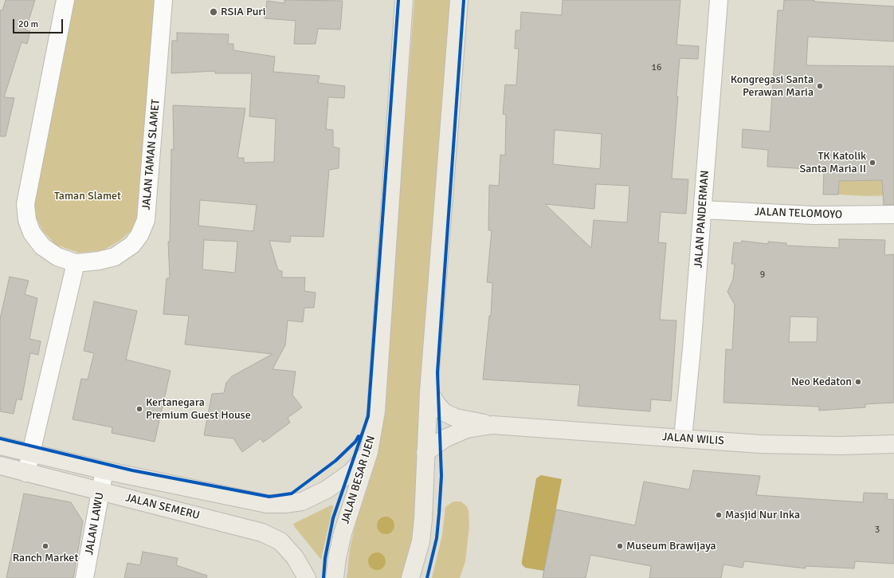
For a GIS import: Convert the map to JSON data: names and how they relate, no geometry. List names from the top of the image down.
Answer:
{
  "streets": {
    "main road": ["JALAN WILIS", "JALAN BESAR IJEN", "JALAN SEMERU"],
    "street": [
      "JALAN TAMAN SLAMET",
      "JALAN TELOMOYO",
      "JALAN PANDERMAN",
      "JALAN LAWU"
    ]
  },
  "crossings": [
    ["JALAN TELOMOYO", "JALAN PANDERMAN"],
    ["JALAN PANDERMAN", "JALAN WILIS"],
    ["JALAN BESAR IJEN", "JALAN SEMERU"],
    ["JALAN SEMERU", "JALAN LAWU"]
  ],
  "parks": ["Taman Slamet"],
  "places": [
    "RSIA Puri",
    "Kongregasi Santa Perawan Maria",
    "TK Katolik Santa Maria II",
    "Neo Kedaton",
    "Kertanegara Premium Guest House",
    "Masjid Nur Inka",
    "Ranch Market",
    "Museum Brawijaya"
  ],
  "house_numbers": ["16", "9", "3"],
  "scale_bar": "20 m"
}
